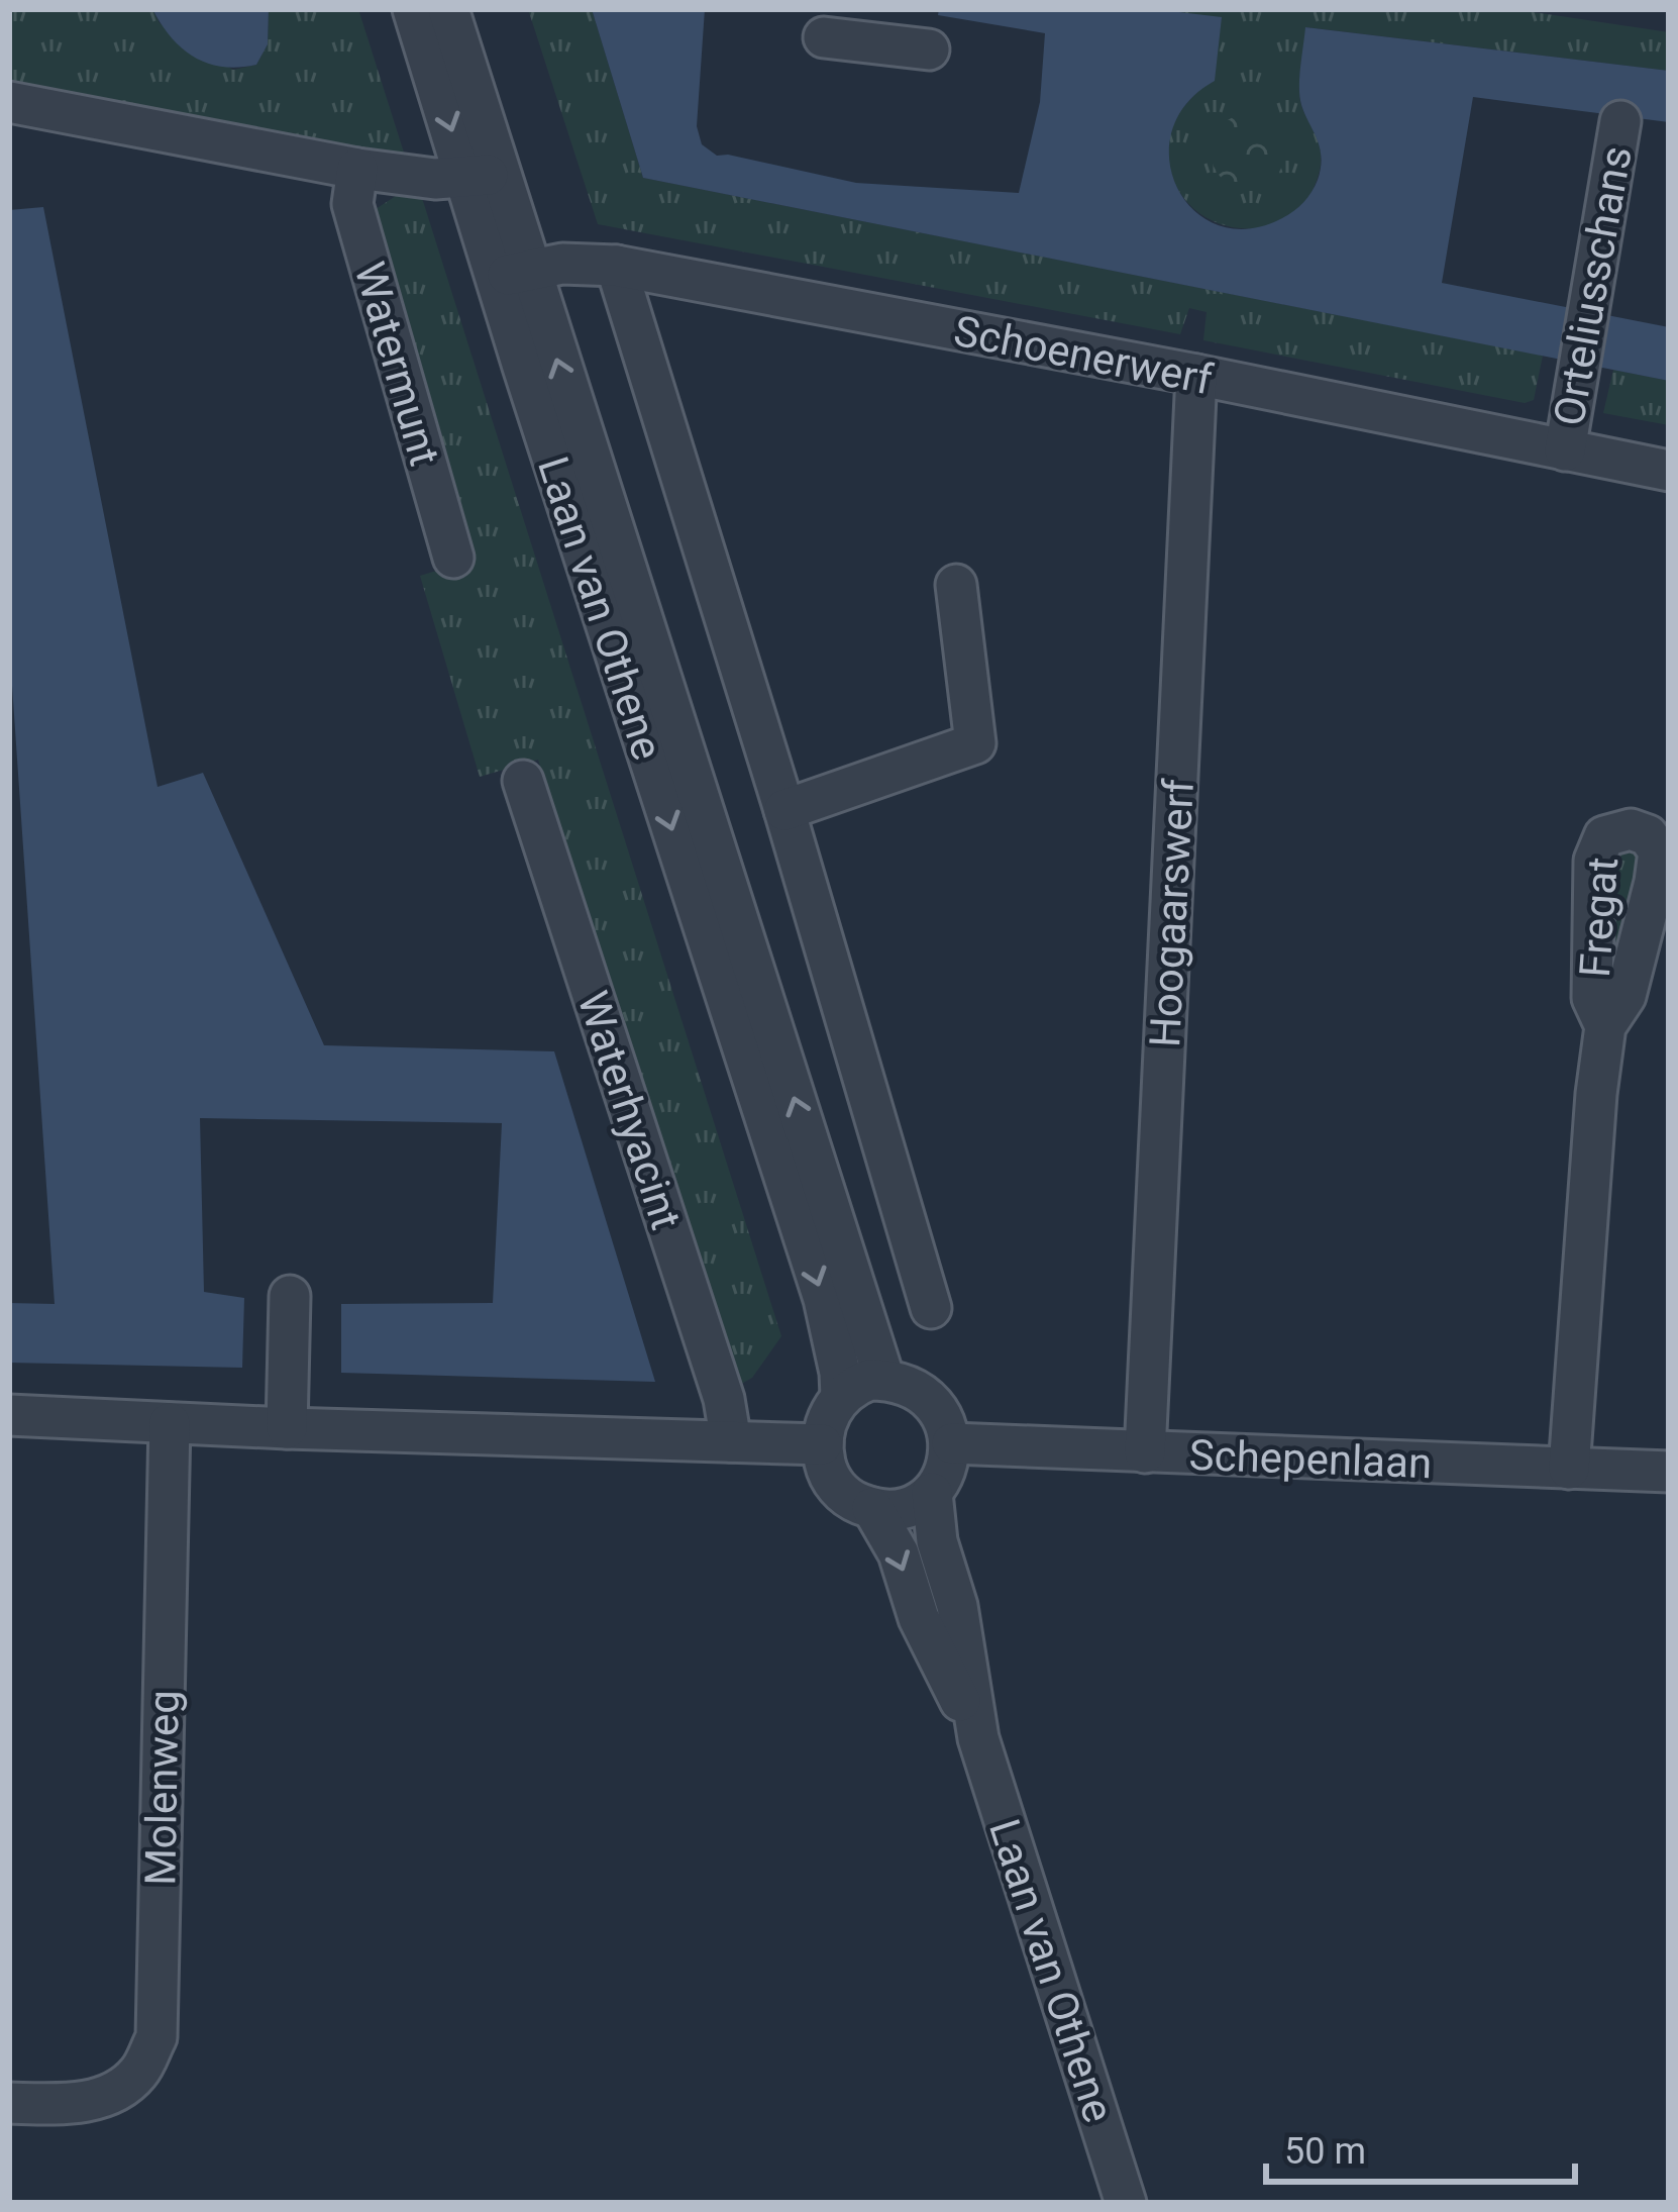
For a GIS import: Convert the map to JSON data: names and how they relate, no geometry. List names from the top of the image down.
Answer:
{
  "streets": {
    "street": [
      "Orteliusschans",
      "Schoenerwerf",
      "Watermunt",
      "Laan van Othene",
      "Hoogaarswerf",
      "Fregat",
      "Waterhyacint",
      "Schepenlaan",
      "Molenweg"
    ]
  },
  "crossings": [
    ["Orteliusschans", "Schoenerwerf"],
    ["Schoenerwerf", "Laan van Othene"],
    ["Schoenerwerf", "Hoogaarswerf"],
    ["Laan van Othene", "Schepenlaan"],
    ["Hoogaarswerf", "Schepenlaan"],
    ["Fregat", "Schepenlaan"]
  ],
  "scale_bar": "50 m"
}
